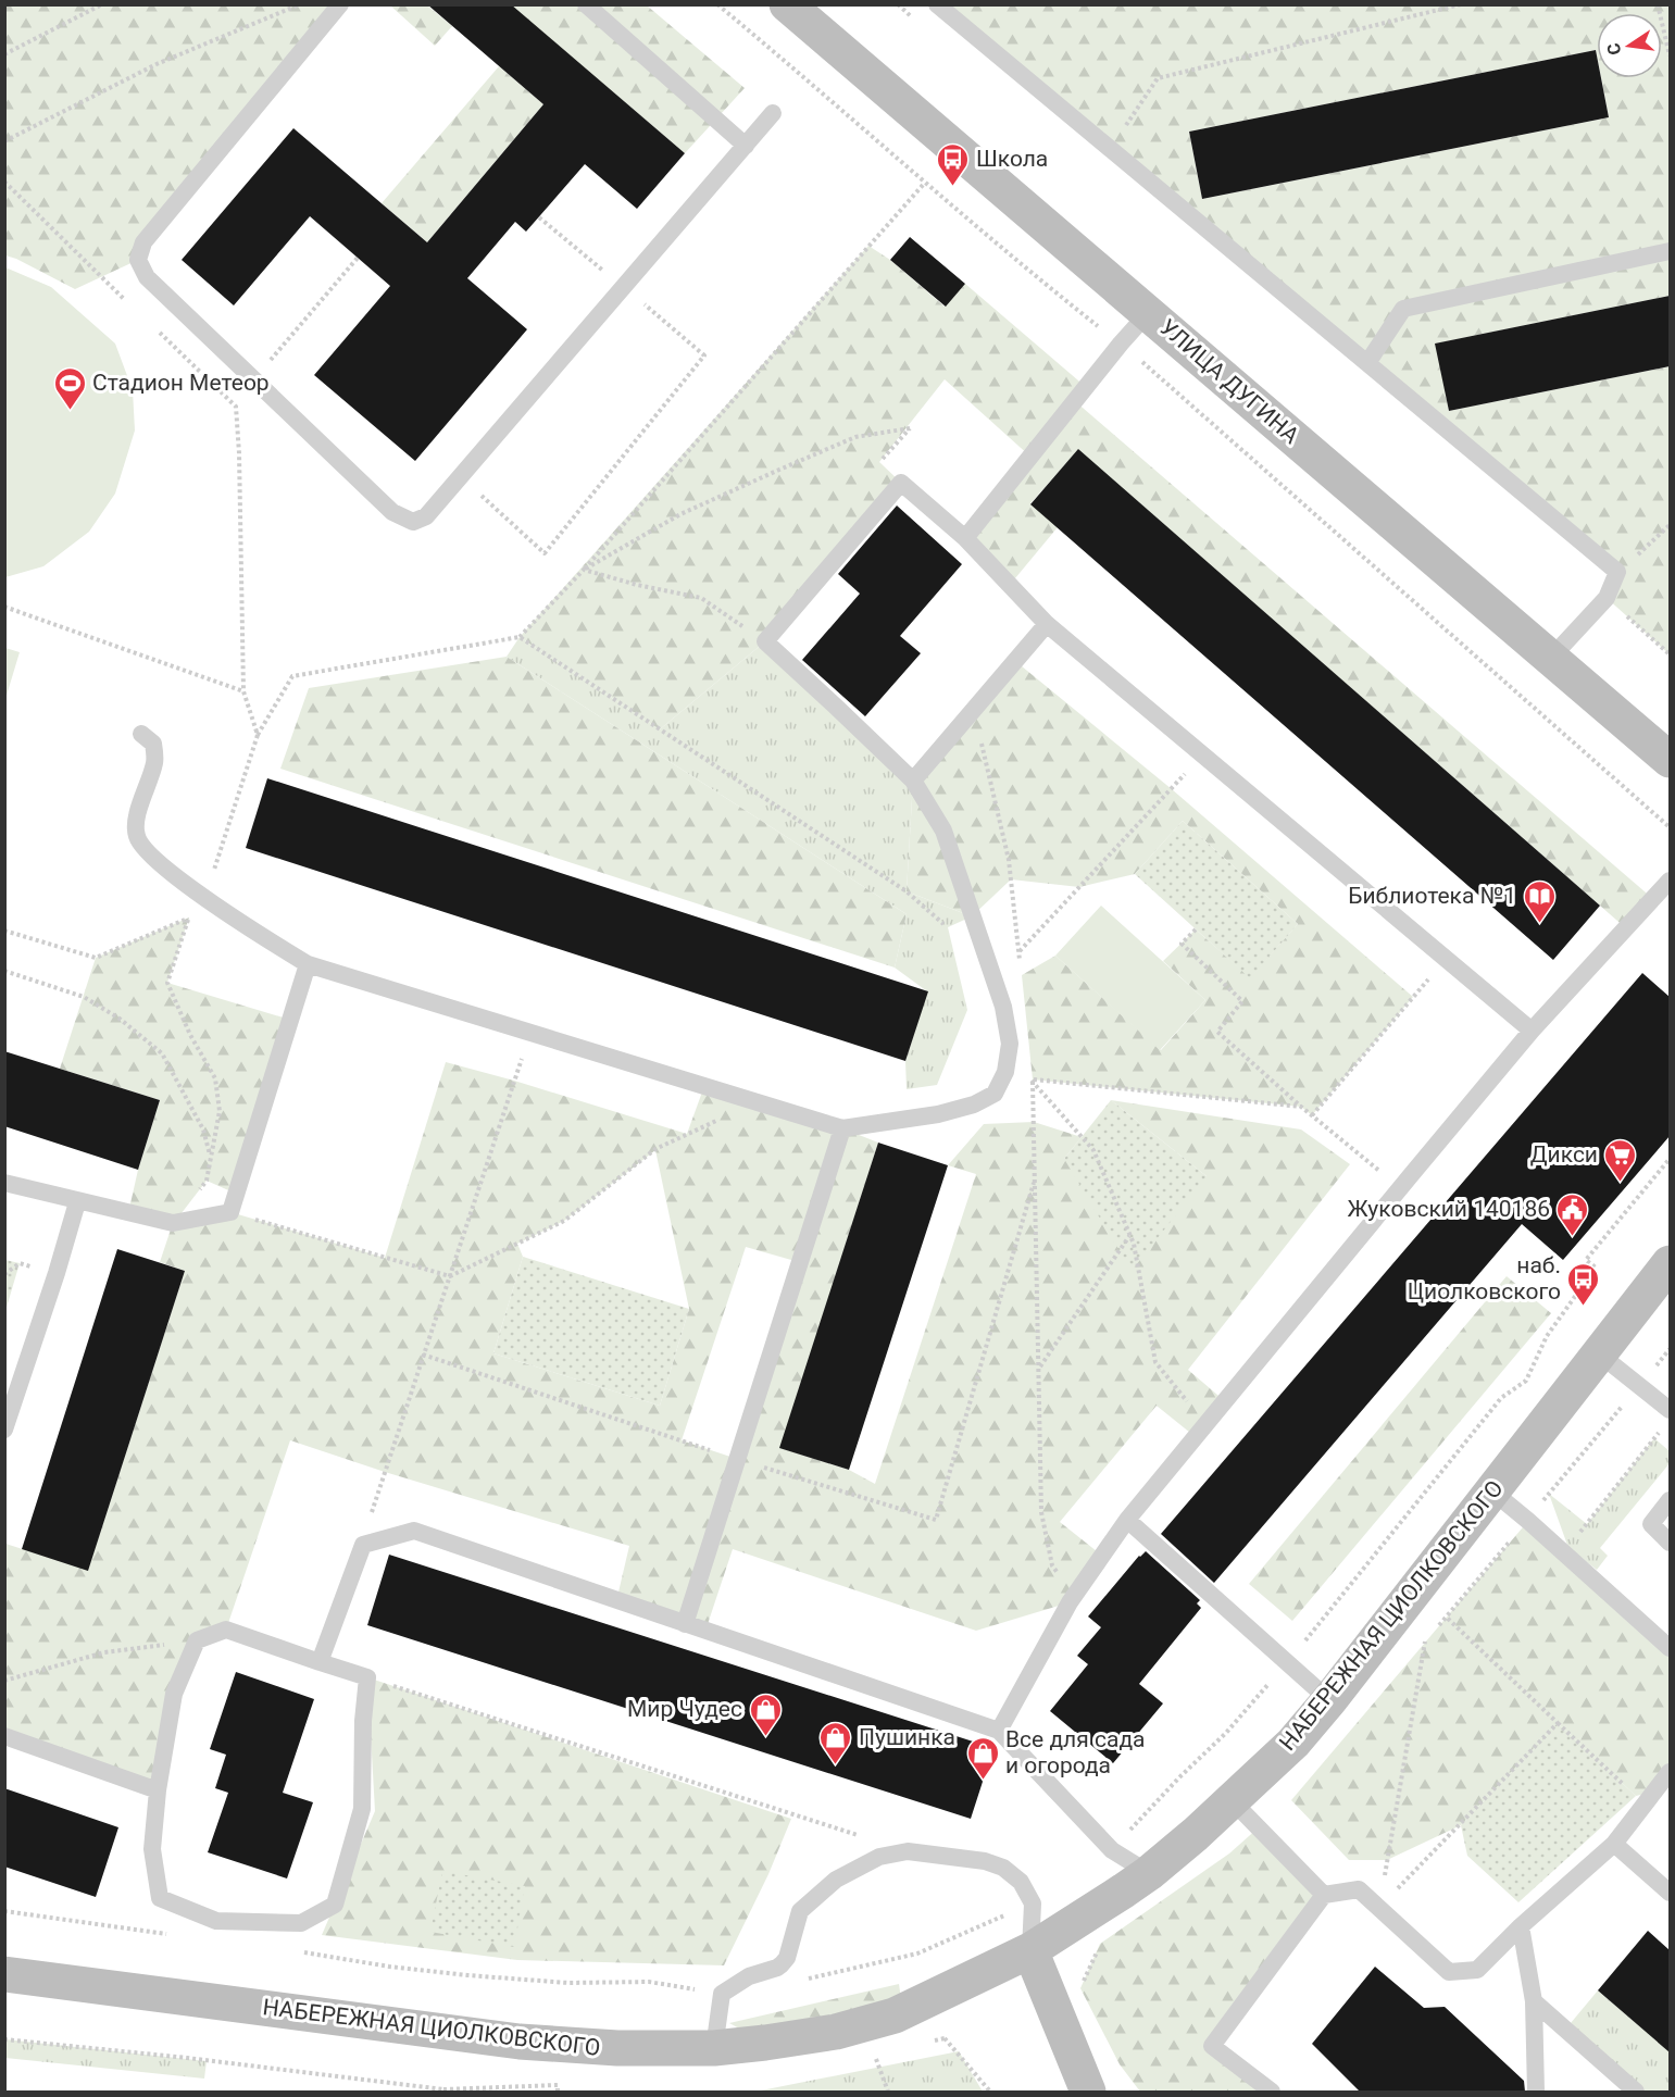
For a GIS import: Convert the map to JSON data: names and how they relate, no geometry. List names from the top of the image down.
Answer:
{
  "streets": {
    "main road": ["УЛИЦА ДУГИНА", "НАБЕРЕЖНАЯ ЦИОЛКОВСКОГО"]
  },
  "places": {
    "bus stop": ["Школа", "наб. Циолковского"],
    "sports": ["Стадион Метеор"],
    "library": ["Библиотека №1"],
    "supermarket": ["Дикси"],
    "public building": ["Жуковский 140186"],
    "shop": ["Мир Чудес", "Пушинка", "Все для сада и огорода"]
  },
  "north": "left"
}
